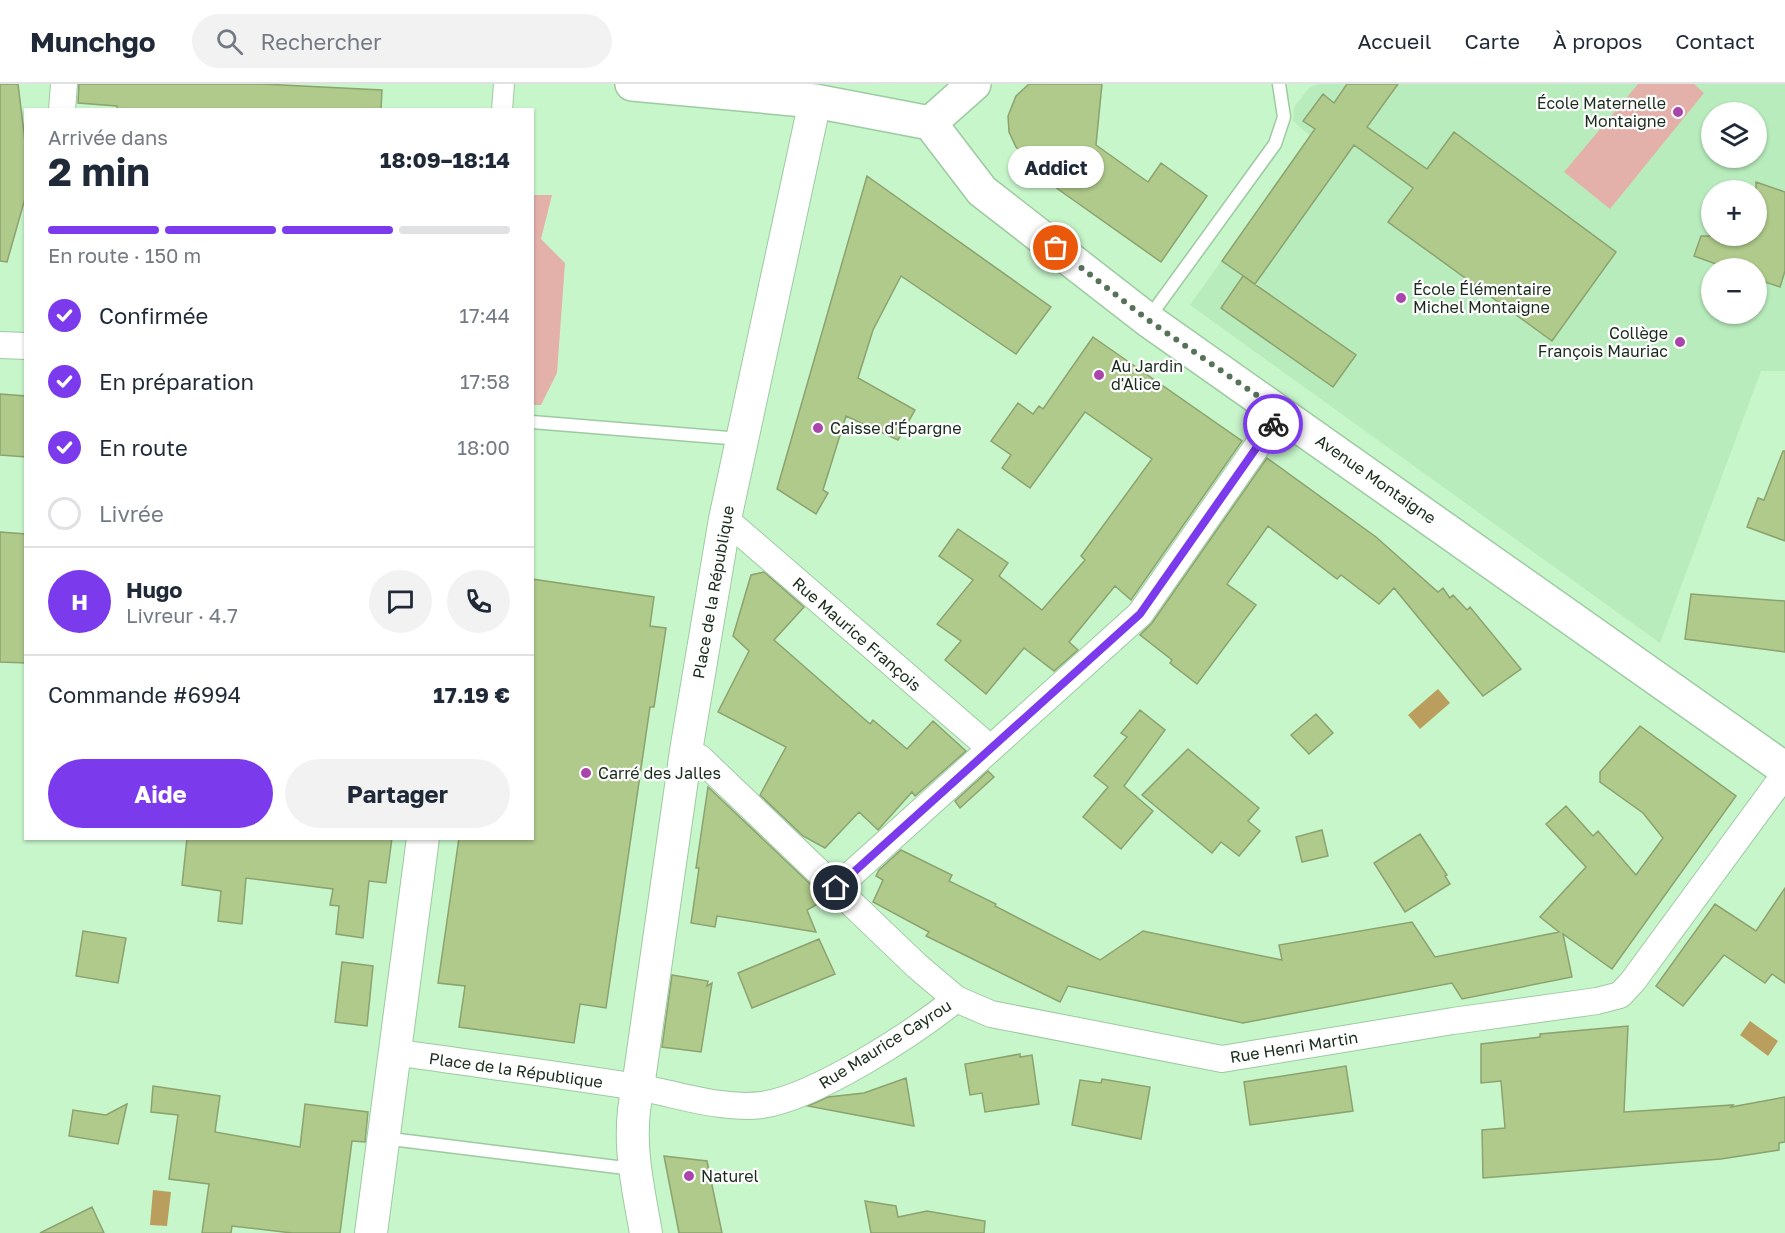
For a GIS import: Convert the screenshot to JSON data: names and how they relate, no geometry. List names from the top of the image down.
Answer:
{
  "streets": {
    "main road": ["Avenue Montaigne"],
    "street": [
      "Place de la République",
      "Rue Maurice François",
      "Rue Maurice Cayrou",
      "Rue Henri Martin"
    ]
  },
  "crossings": [
    ["Place de la République", "Rue Maurice François"],
    ["Place de la République", "Rue Maurice Cayrou"],
    ["Place de la République", "Rue Henri Martin"],
    ["Rue Maurice Cayrou", "Rue Henri Martin"]
  ],
  "places": [
    "École Maternelle Montaigne",
    "Addict",
    "École Élémentaire Michel Montaigne",
    "Collège François Mauriac",
    "Au Jardin d'Alice",
    "Caisse d'Épargne",
    "Carré des Jalles",
    "Naturel"
  ],
  "page": {
    "header": "Munchgo",
    "search": "Rechercher",
    "nav": [
      "Accueil",
      "Carte",
      "À propos",
      "Contact"
    ],
    "map_buttons": ["+", "−"],
    "heading": ["2 min", "Arrivée dans", "18:09–18:14"],
    "panel": [
      "Hugo",
      "Livreur · 4.7",
      "Commande #6994",
      "17.19 €"
    ],
    "bubble": "Addict",
    "bar": "En route · 150 m",
    "list": [
      ["Confirmée", "17:44"],
      ["En préparation", "17:58"],
      ["En route", "18:00"],
      "Livrée"
    ],
    "round": "H",
    "buttons": ["Aide", "Partager"]
  }
}
